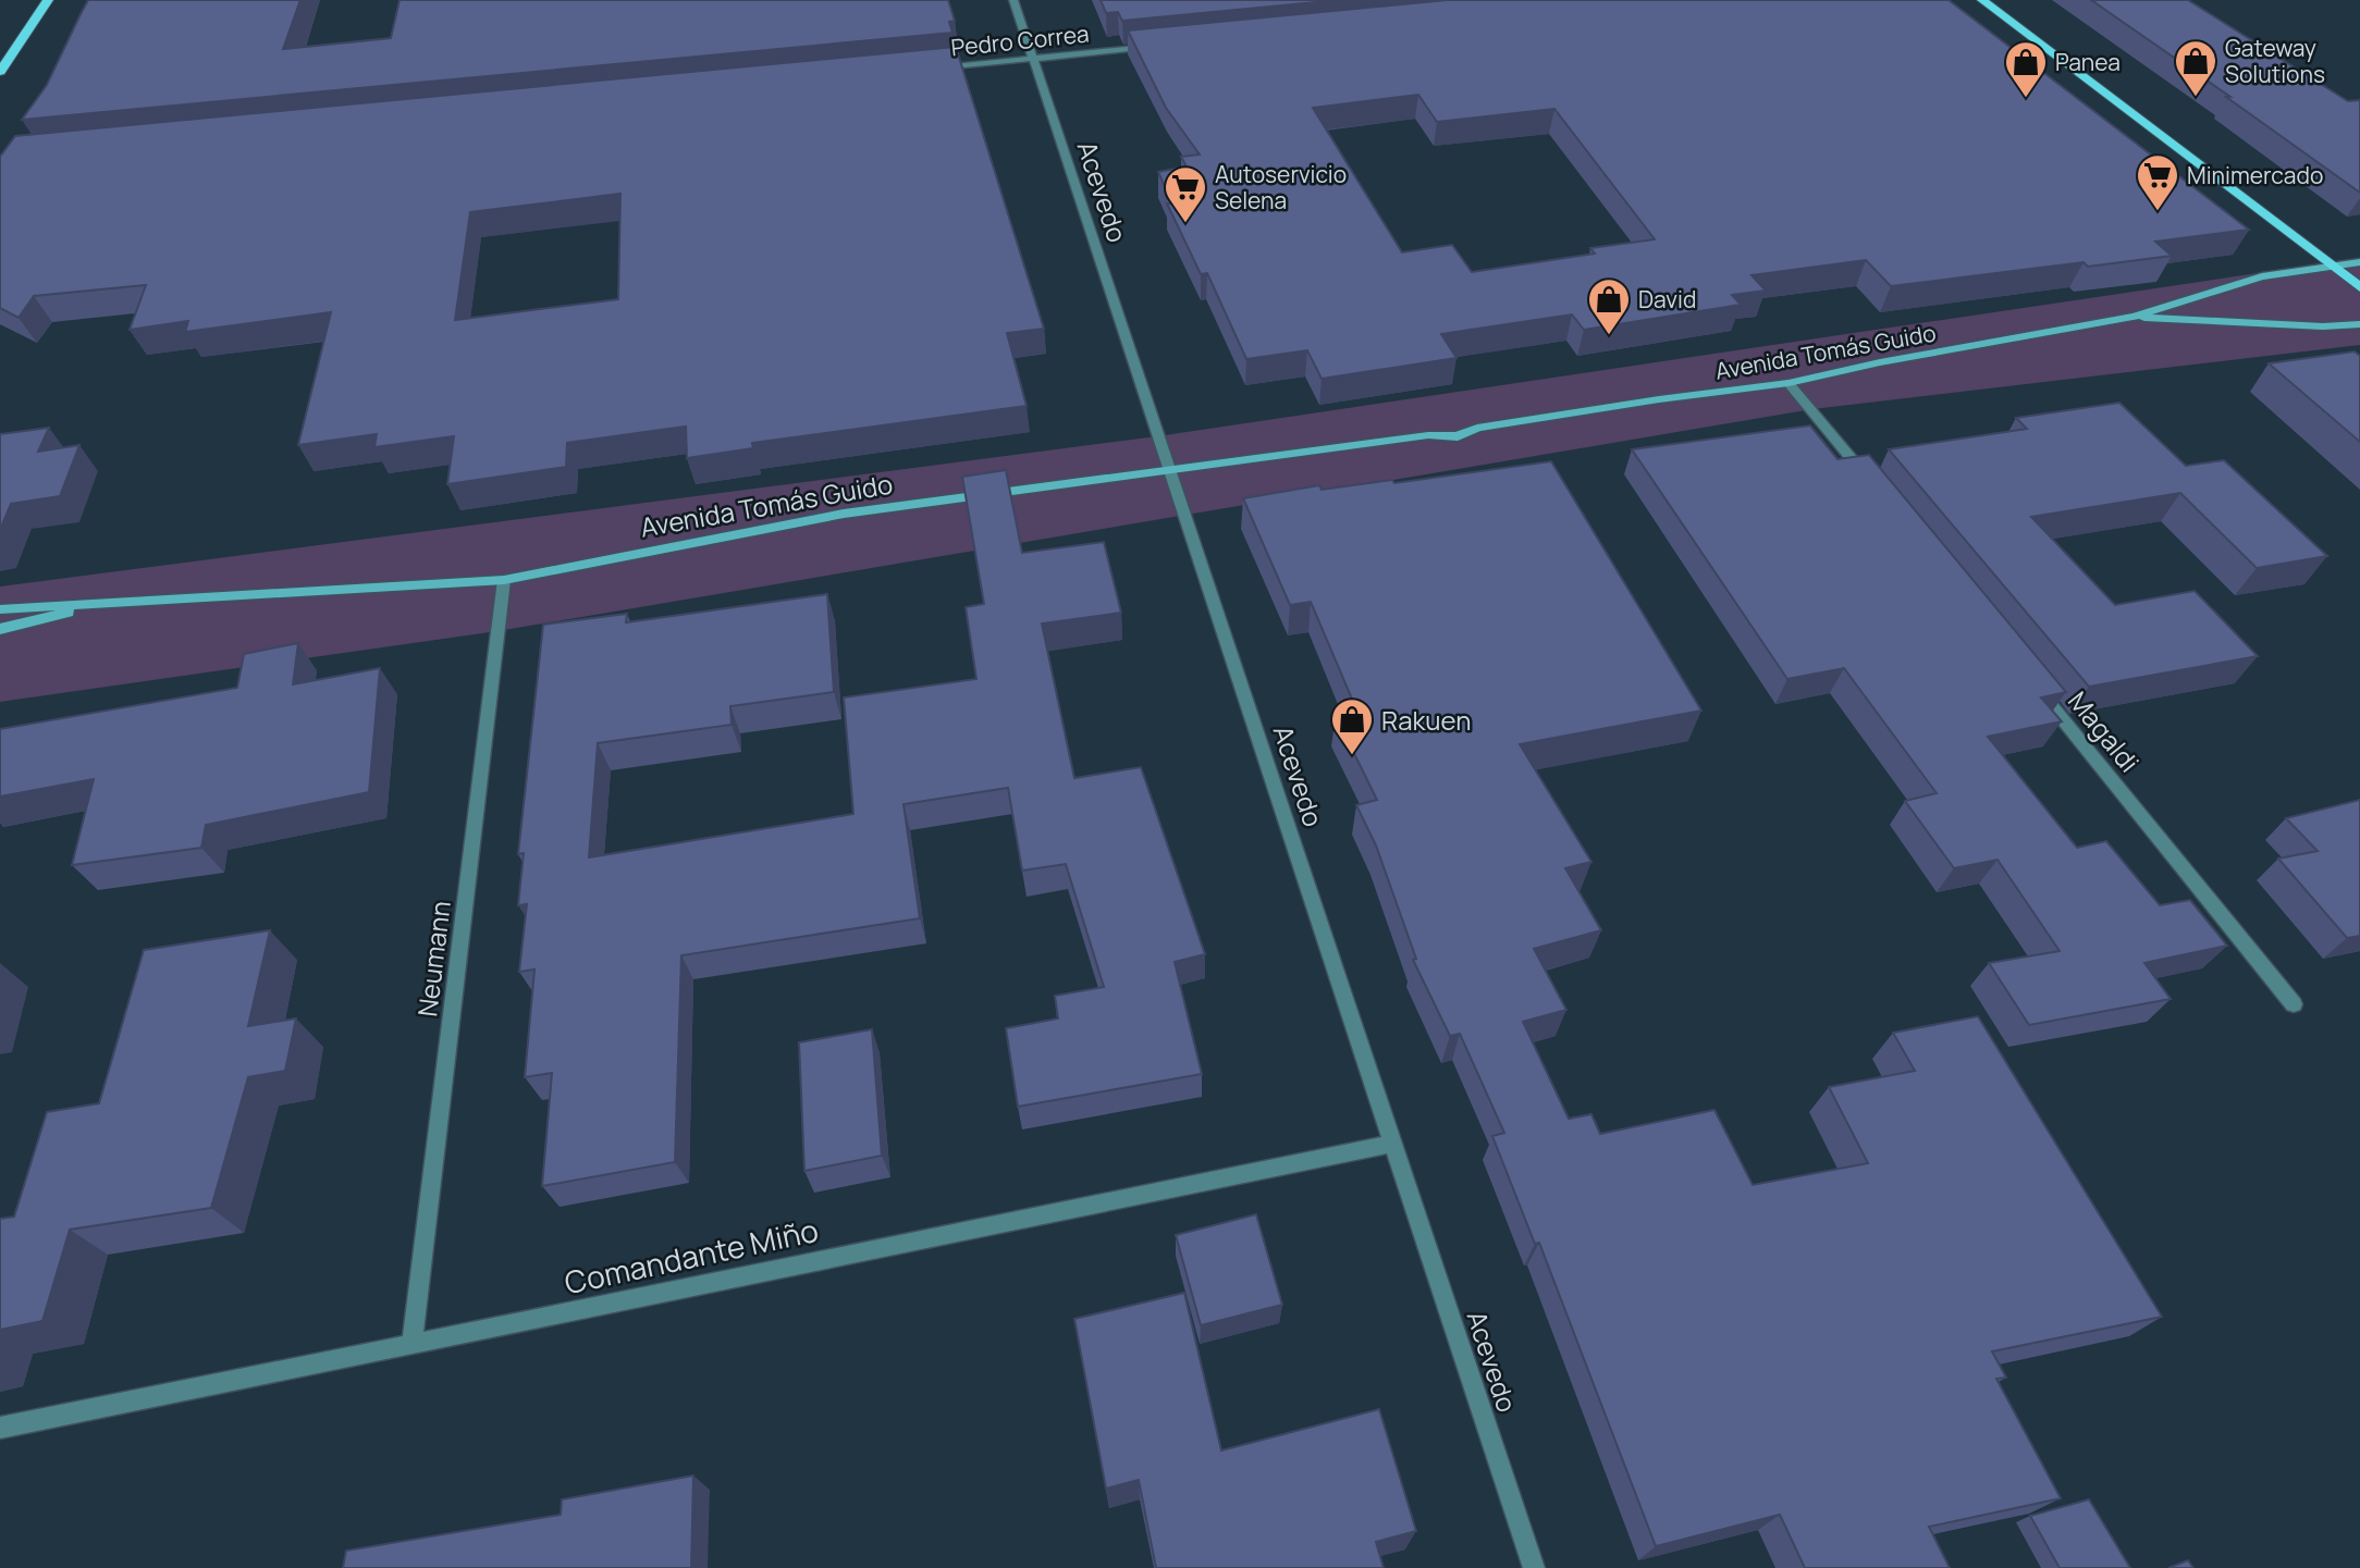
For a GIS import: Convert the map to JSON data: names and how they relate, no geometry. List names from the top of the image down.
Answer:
{
  "streets": {
    "main road": ["Avenida Tomás Guido"],
    "street": [
      "Pedro Correa",
      "Acevedo",
      "Magaldi",
      "Neumann",
      "Comandante Miño"
    ]
  },
  "crossings": [
    ["Pedro Correa", "Acevedo"],
    ["Acevedo", "Avenida Tomás Guido"],
    ["Acevedo", "Comandante Miño"],
    ["Avenida Tomás Guido", "Neumann"],
    ["Neumann", "Comandante Miño"]
  ],
  "places": {
    "shop": [
      "Gateway Solutions",
      "Panea",
      "David",
      "Rakuen"
    ],
    "supermarket": ["Minimercado", "Autoservicio Selena"]
  }
}
